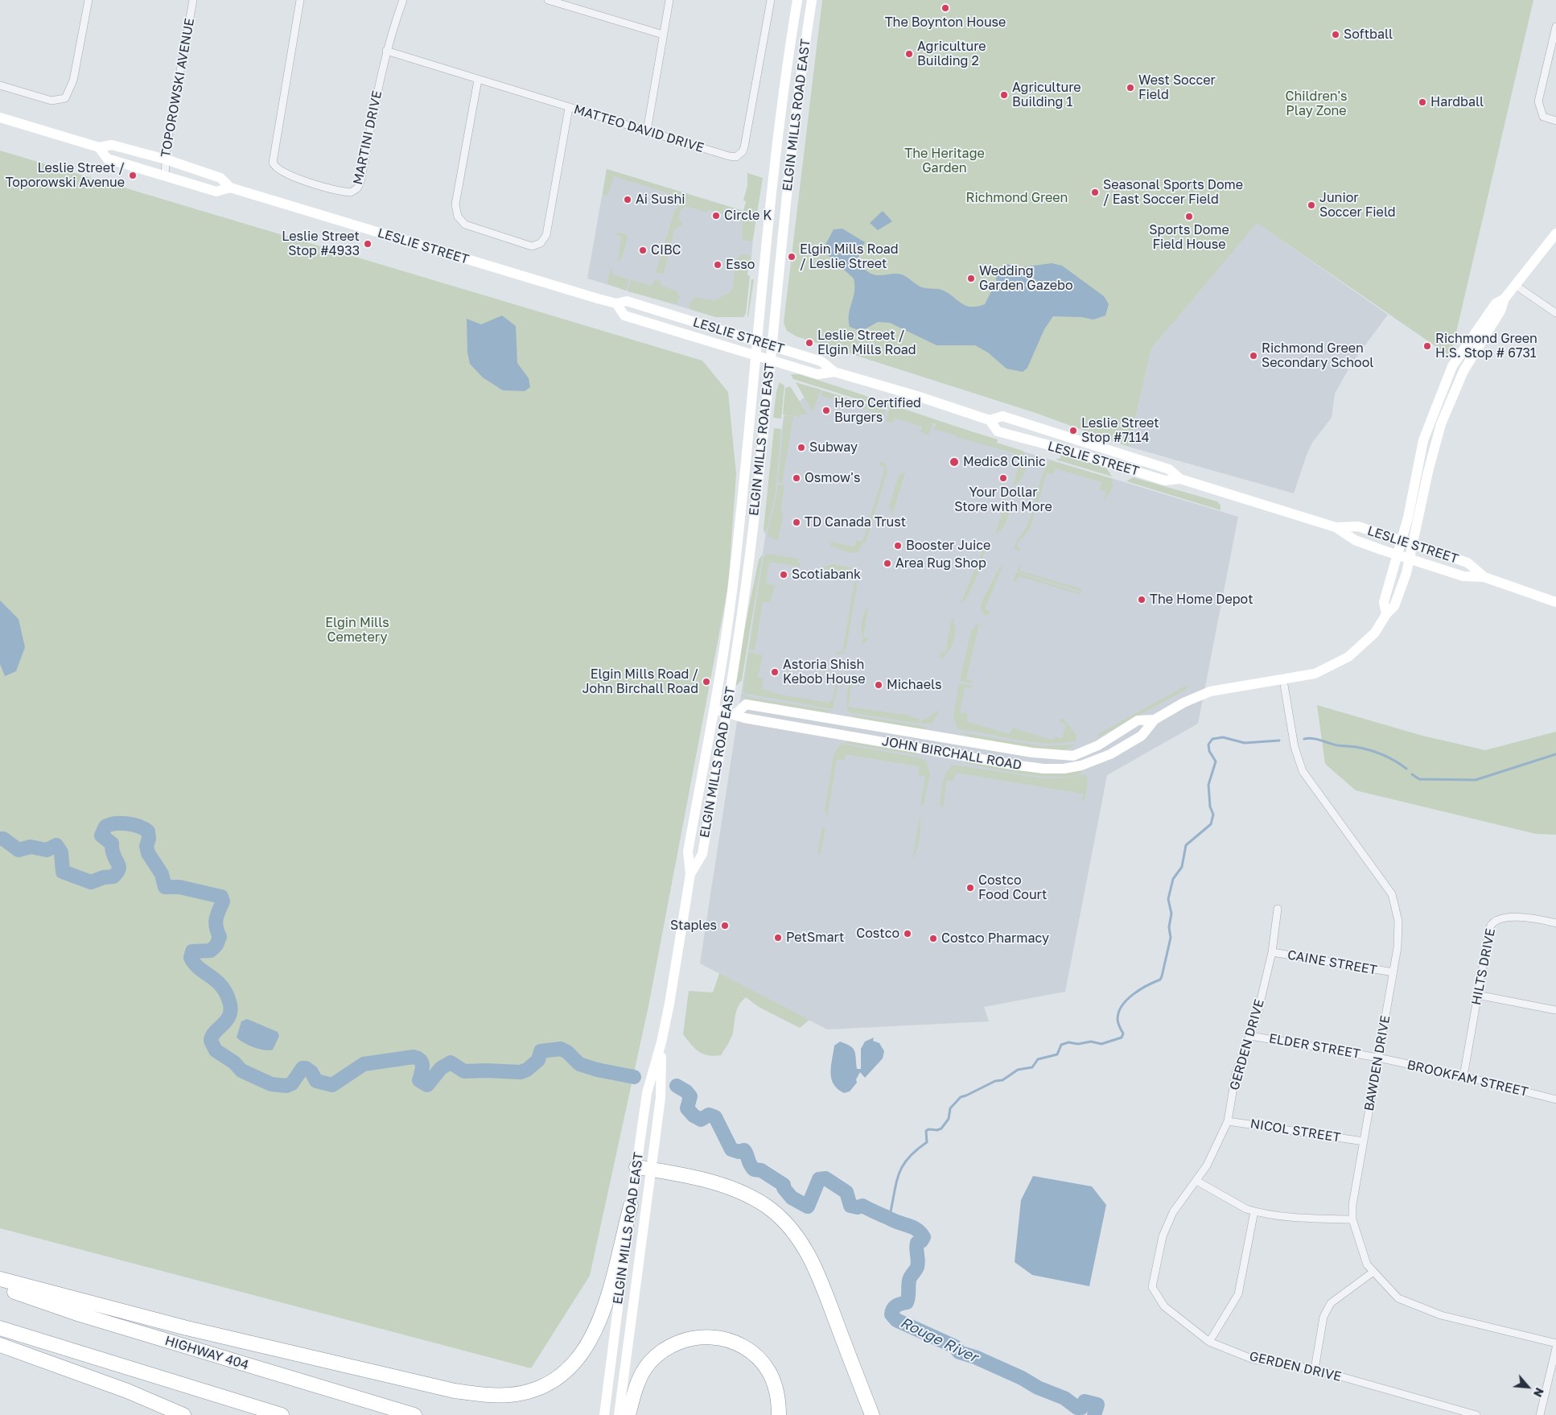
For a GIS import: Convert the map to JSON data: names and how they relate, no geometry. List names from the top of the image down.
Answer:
{
  "streets": {
    "highway": ["HIGHWAY 404"],
    "main road": ["ELGIN MILLS ROAD EAST", "LESLIE STREET", "JOHN BIRCHALL ROAD"],
    "street": [
      "TOPOROWSKI AVENUE",
      "MATTEO DAVID DRIVE",
      "MARTINI DRIVE",
      "CAINE STREET",
      "HILTS DRIVE",
      "GERDEN DRIVE",
      "ELDER STREET",
      "BAWDEN DRIVE",
      "BROOKFAM STREET",
      "NICOL STREET"
    ]
  },
  "crossings": [
    ["TOPOROWSKI AVENUE", "LESLIE STREET"],
    ["ELGIN MILLS ROAD EAST", "LESLIE STREET"],
    ["ELGIN MILLS ROAD EAST", "JOHN BIRCHALL ROAD"],
    ["MATTEO DAVID DRIVE", "MARTINI DRIVE"],
    ["LESLIE STREET", "JOHN BIRCHALL ROAD"],
    ["JOHN BIRCHALL ROAD", "BAWDEN DRIVE"],
    ["CAINE STREET", "GERDEN DRIVE"],
    ["CAINE STREET", "BAWDEN DRIVE"],
    ["HILTS DRIVE", "BROOKFAM STREET"],
    ["GERDEN DRIVE", "ELDER STREET"],
    ["GERDEN DRIVE", "NICOL STREET"],
    ["ELDER STREET", "BAWDEN DRIVE"],
    ["ELDER STREET", "BROOKFAM STREET"],
    ["BAWDEN DRIVE", "BROOKFAM STREET"],
    ["BAWDEN DRIVE", "NICOL STREET"]
  ],
  "water": ["Rouge River"],
  "parks": [
    "Children's Play Zone",
    "The Heritage Garden",
    "Richmond Green",
    "Elgin Mills Cemetery"
  ],
  "places": [
    "The Boynton House",
    "Softball",
    "Agriculture Building 2",
    "West Soccer Field",
    "Agriculture Building 1",
    "Hardball",
    "Leslie Street / Toporowski Avenue",
    "Seasonal Sports Dome / East Soccer Field",
    "Ai Sushi",
    "Junior Soccer Field",
    "Circle K",
    "Sports Dome Field House",
    "Leslie Street Stop #4933",
    "CIBC",
    "Elgin Mills Road / Leslie Street",
    "Esso",
    "Wedding Garden Gazebo",
    "Leslie Street / Elgin Mills Road",
    "Richmond Green H.S. Stop # 6731",
    "Richmond Green Secondary School",
    "Hero Certified Burgers",
    "Leslie Street Stop #7114",
    "Subway",
    "Medic8 Clinic",
    "Osmow's",
    "Your Dollar Store with More",
    "TD Canada Trust",
    "Booster Juice",
    "Area Rug Shop",
    "Scotiabank",
    "The Home Depot",
    "Astoria Shish Kebob House",
    "Elgin Mills Road / John Birchall Road",
    "Michaels",
    "Costco Food Court",
    "Staples",
    "Costco",
    "PetSmart",
    "Costco Pharmacy"
  ],
  "north": "bottom right"
}
